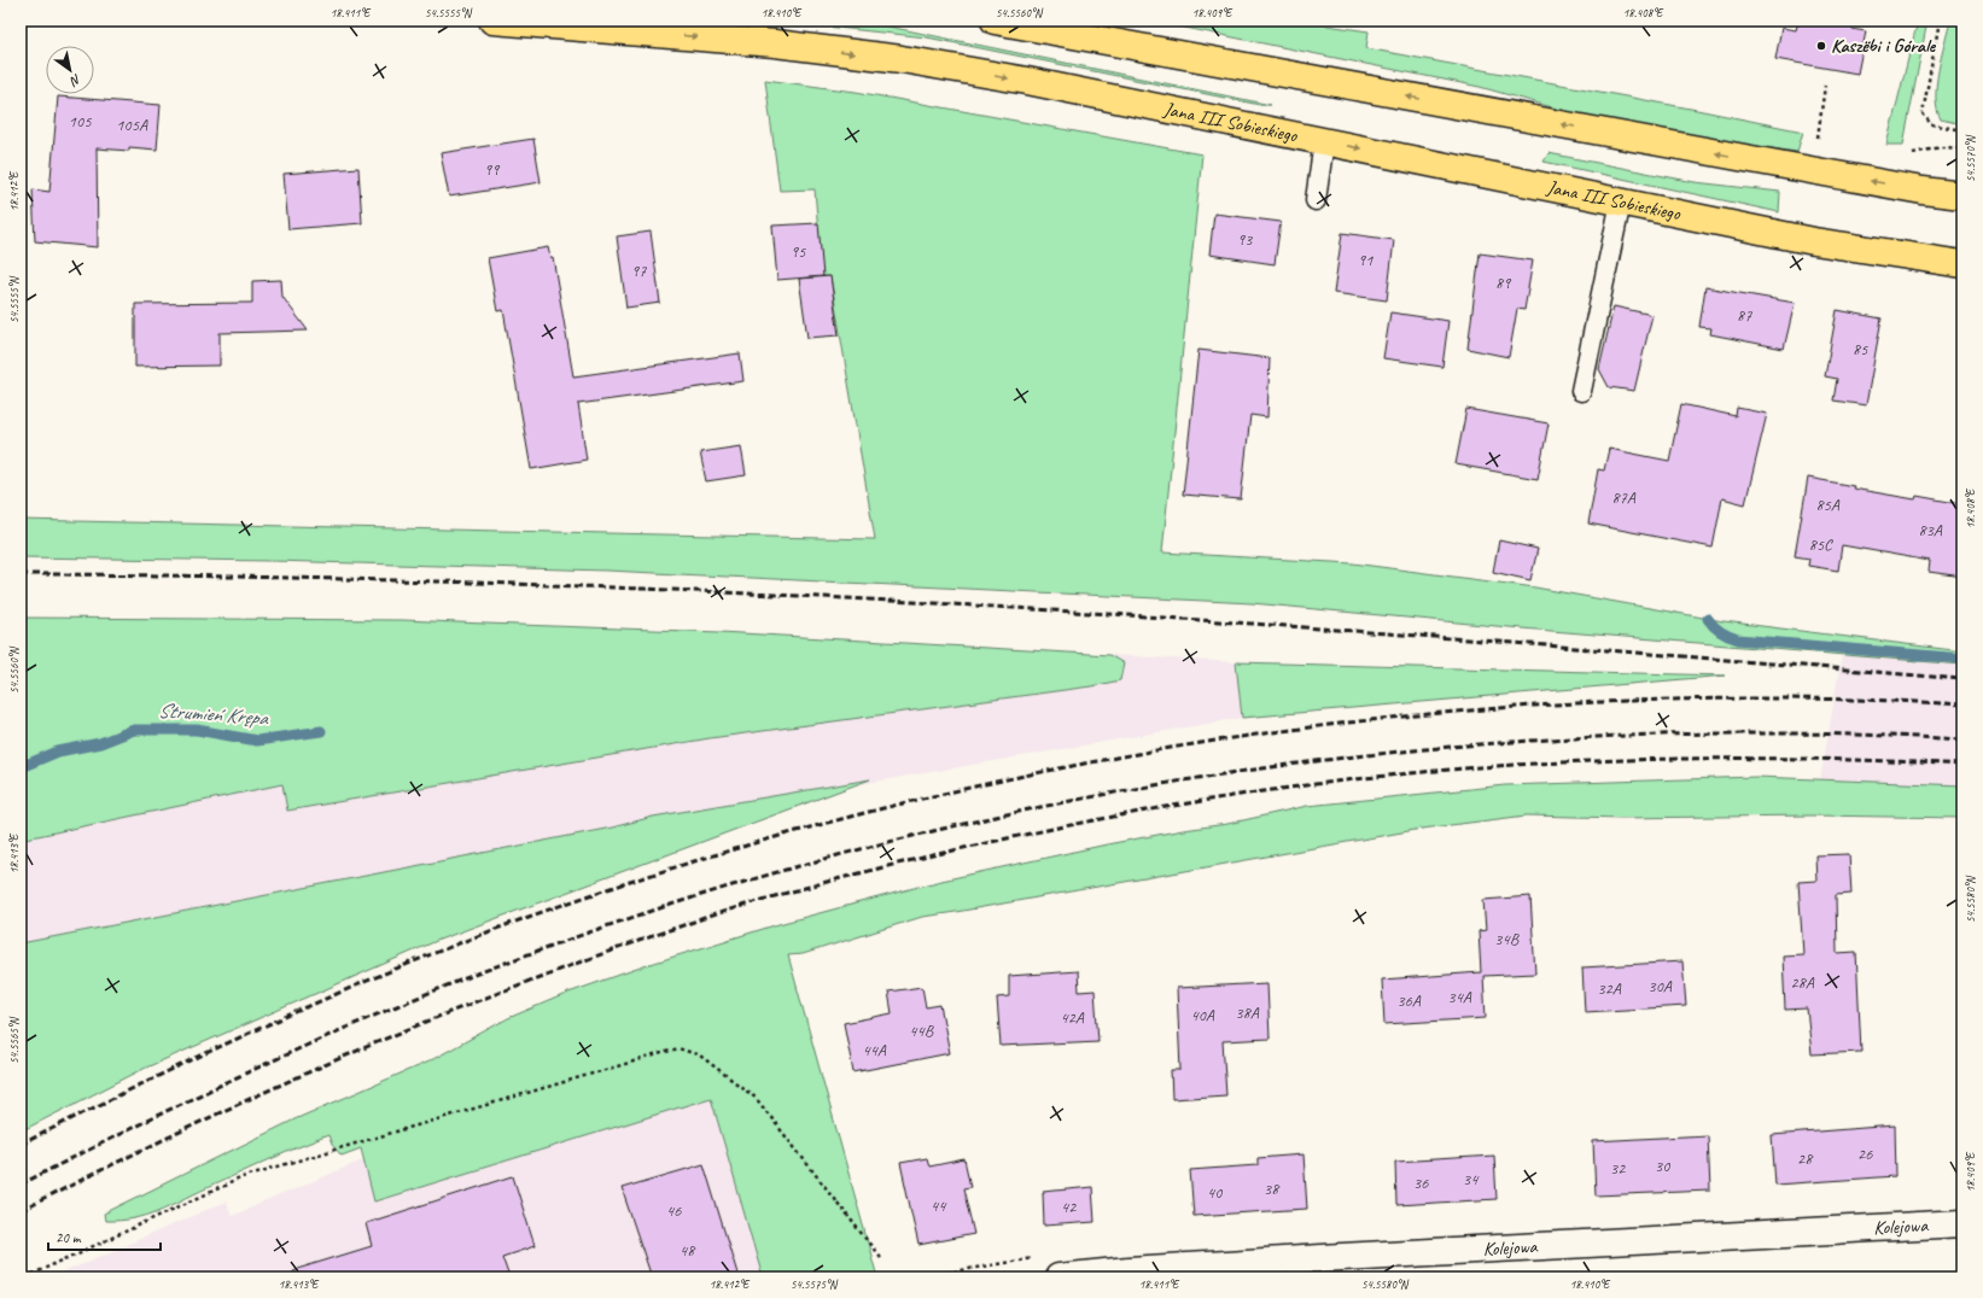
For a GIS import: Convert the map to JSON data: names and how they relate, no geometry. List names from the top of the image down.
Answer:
{
  "streets": {
    "main road": ["Jana III Sobieskiego"],
    "street": ["Kolejowa"]
  },
  "water": ["Strumień Krępa"],
  "places": ["Kaszëbi i Górale"],
  "house_numbers": [
    "105",
    "105A",
    "99",
    "93",
    "95",
    "91",
    "97",
    "89",
    "87",
    "85",
    "87A",
    "85A",
    "83A",
    "85C",
    "34B",
    "28A",
    "30A",
    "32A",
    "34A",
    "36A",
    "38A",
    "40A",
    "42A",
    "44B",
    "44A",
    "26",
    "28",
    "30",
    "32",
    "34",
    "36",
    "38",
    "40",
    "44",
    "42",
    "46",
    "48"
  ],
  "scale_bar": "20 m",
  "north": "bottom right",
  "coordinates": [
    "18.411°E",
    "54.5555°N",
    "18.410°E",
    "54.5560°N",
    "18.409°E",
    "18.408°E",
    "54.5570°N",
    "18.412°E",
    "18.413°E",
    "54.5580°N",
    "54.5565°N",
    "54.5575°N"
  ]
}
